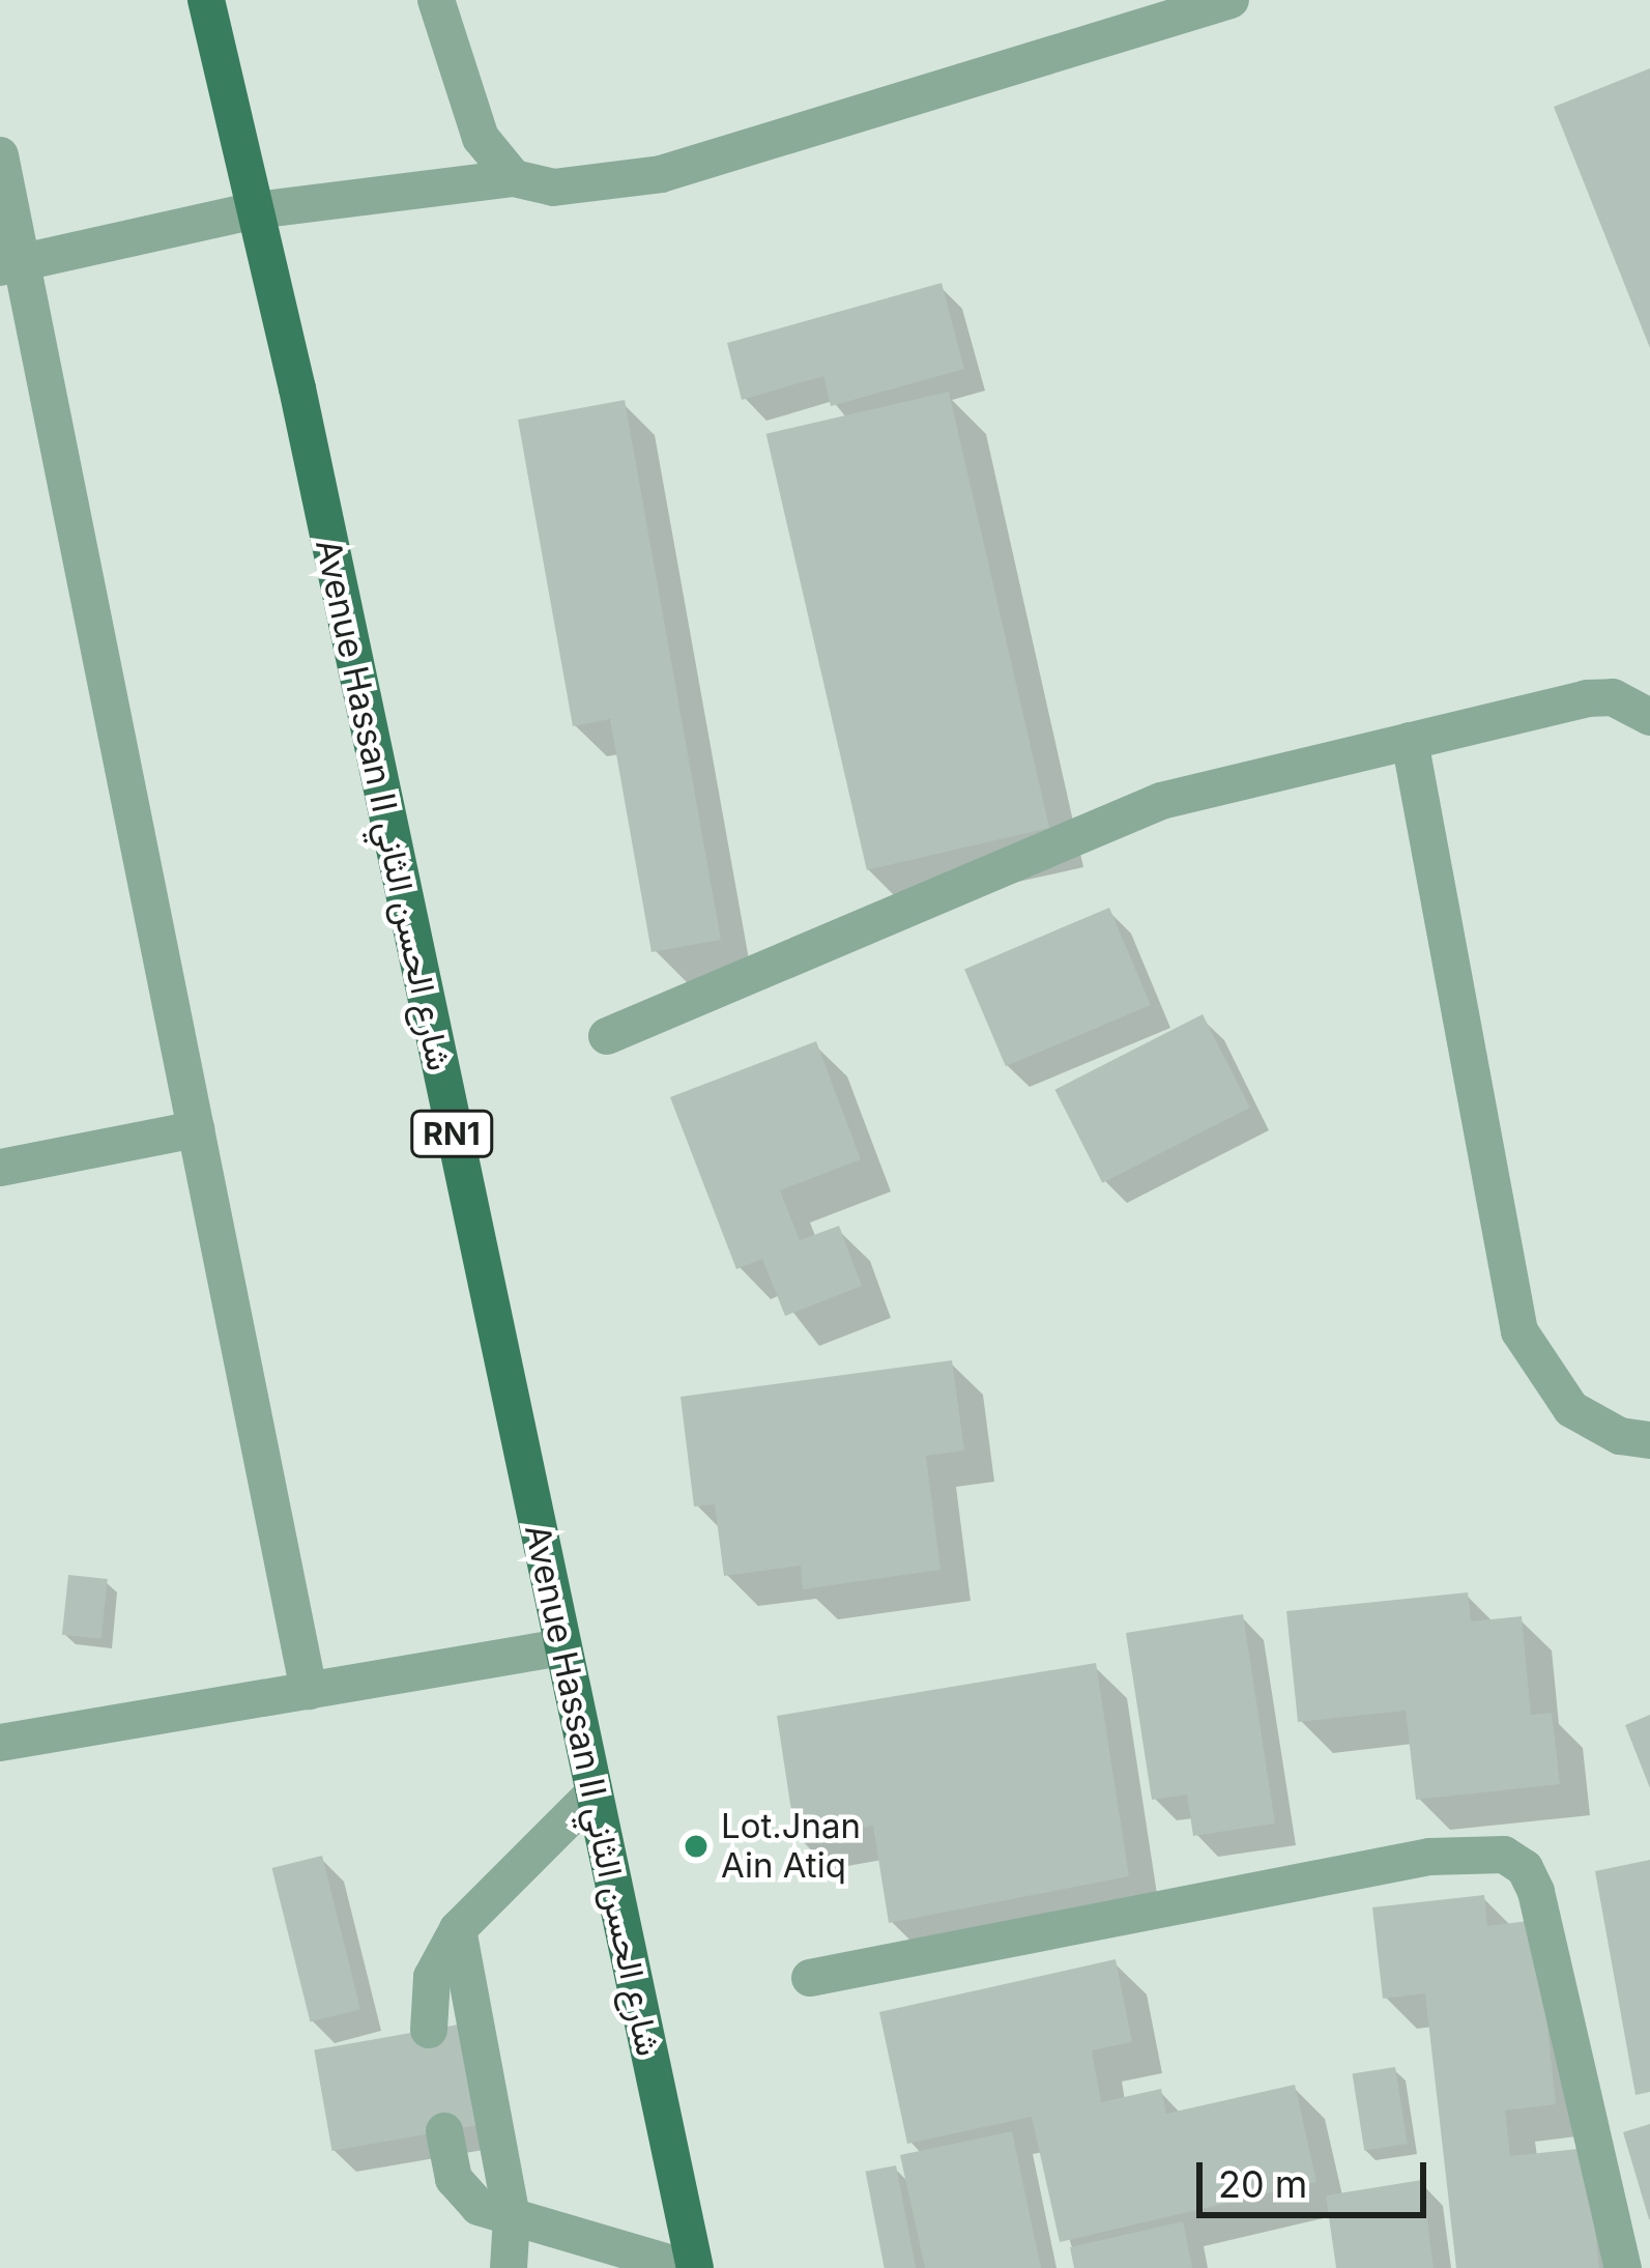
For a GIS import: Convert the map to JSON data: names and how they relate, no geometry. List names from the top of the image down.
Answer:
{
  "streets": {
    "main road": ["Avenue Hassan II شارع الحسن الثاني", "RN1"]
  },
  "places": ["Lot.Jnan Ain Atiq"],
  "scale_bar": "20 m"
}
